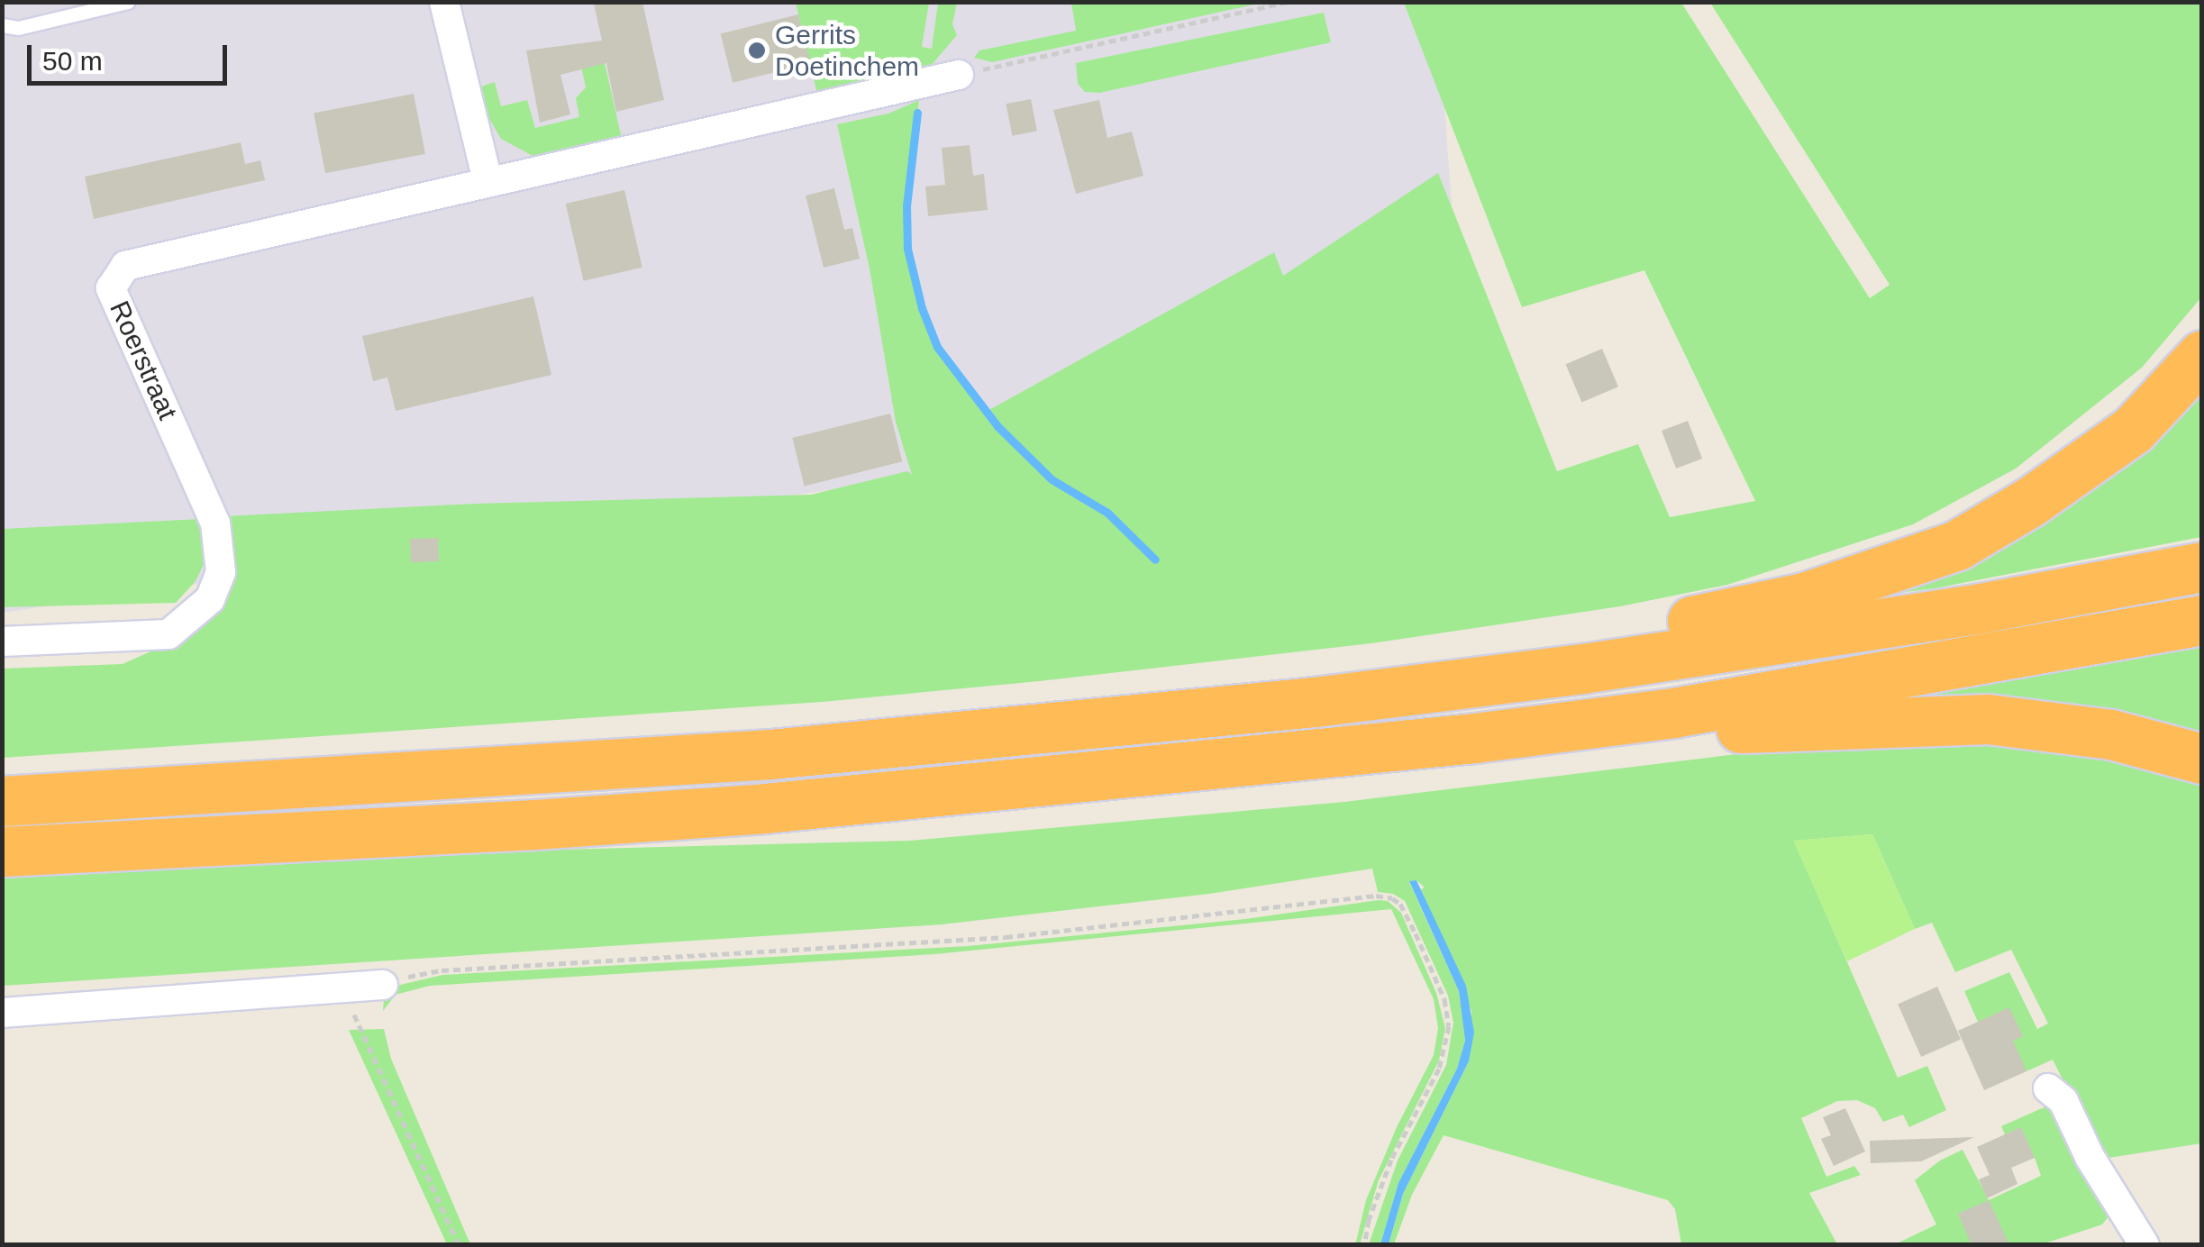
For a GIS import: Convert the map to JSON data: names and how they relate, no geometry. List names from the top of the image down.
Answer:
{
  "streets": {
    "street": ["Roerstraat"]
  },
  "places": ["Gerrits Doetinchem"],
  "scale_bar": "50 m"
}
